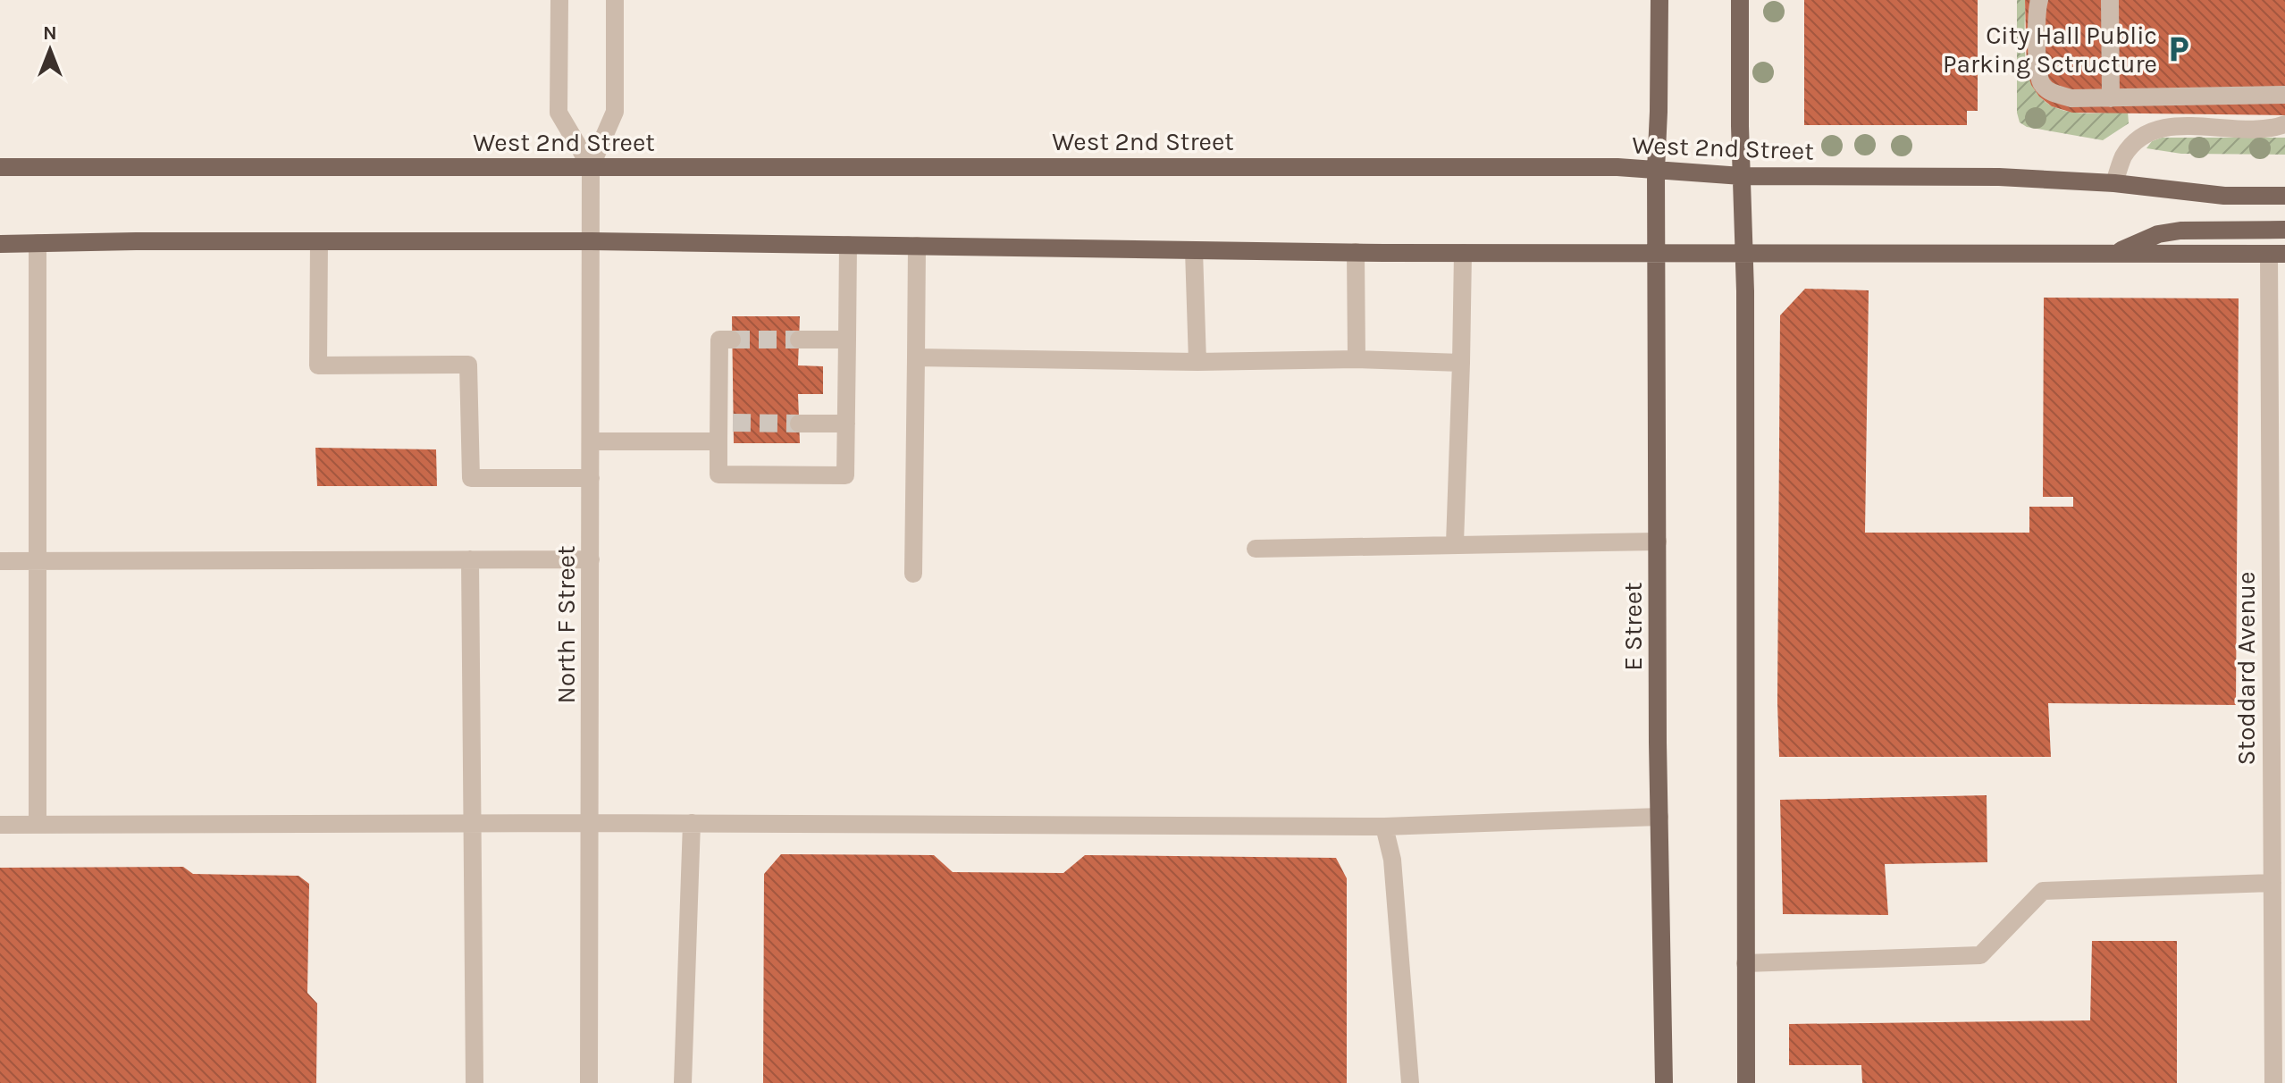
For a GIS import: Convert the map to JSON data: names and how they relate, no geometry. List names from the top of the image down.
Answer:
{
  "streets": {
    "main road": ["West 2nd Street", "E Street"],
    "street": ["North F Street", "Stoddard Avenue"]
  },
  "crossings": [
    ["West 2nd Street", "North F Street"],
    ["West 2nd Street", "E Street"]
  ],
  "places": {
    "parking": ["City Hall Public Parking Sctructure"]
  },
  "north": "top"
}
